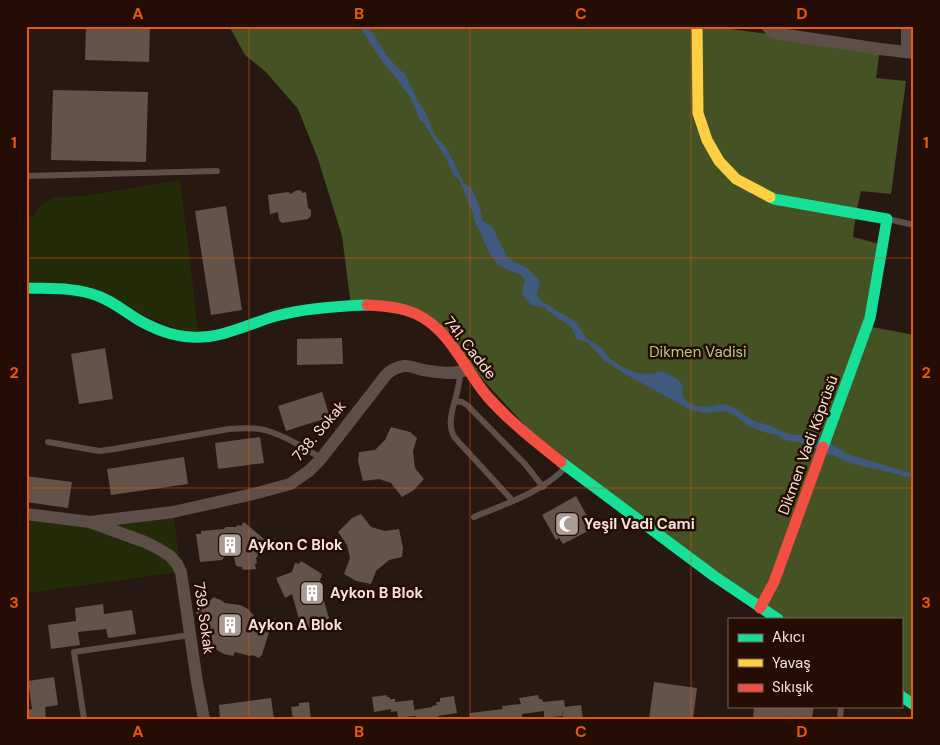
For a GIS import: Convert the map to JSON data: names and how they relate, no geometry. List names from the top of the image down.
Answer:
{
  "streets": {
    "street": [
      "741. Cadde",
      "738. Sokak",
      "Dikmen Vadi Köprüsü",
      "739. Sokak"
    ]
  },
  "crossings": [
    ["741. Cadde", "738. Sokak"],
    ["741. Cadde", "Dikmen Vadi Köprüsü"],
    ["738. Sokak", "739. Sokak"]
  ],
  "parks": ["Dikmen Vadisi"],
  "places": {
    "mosque": ["Yeşil Vadi Cami"],
    "building": ["Aykon C Blok", "Aykon B Blok", "Aykon A Blok"]
  },
  "legend": ["Akıcı", "Yavaş", "Sıkışık"],
  "grid": {
    "columns": [
      "A",
      "B",
      "C",
      "D"
    ],
    "rows": ["1", "2", "3"]
  }
}
